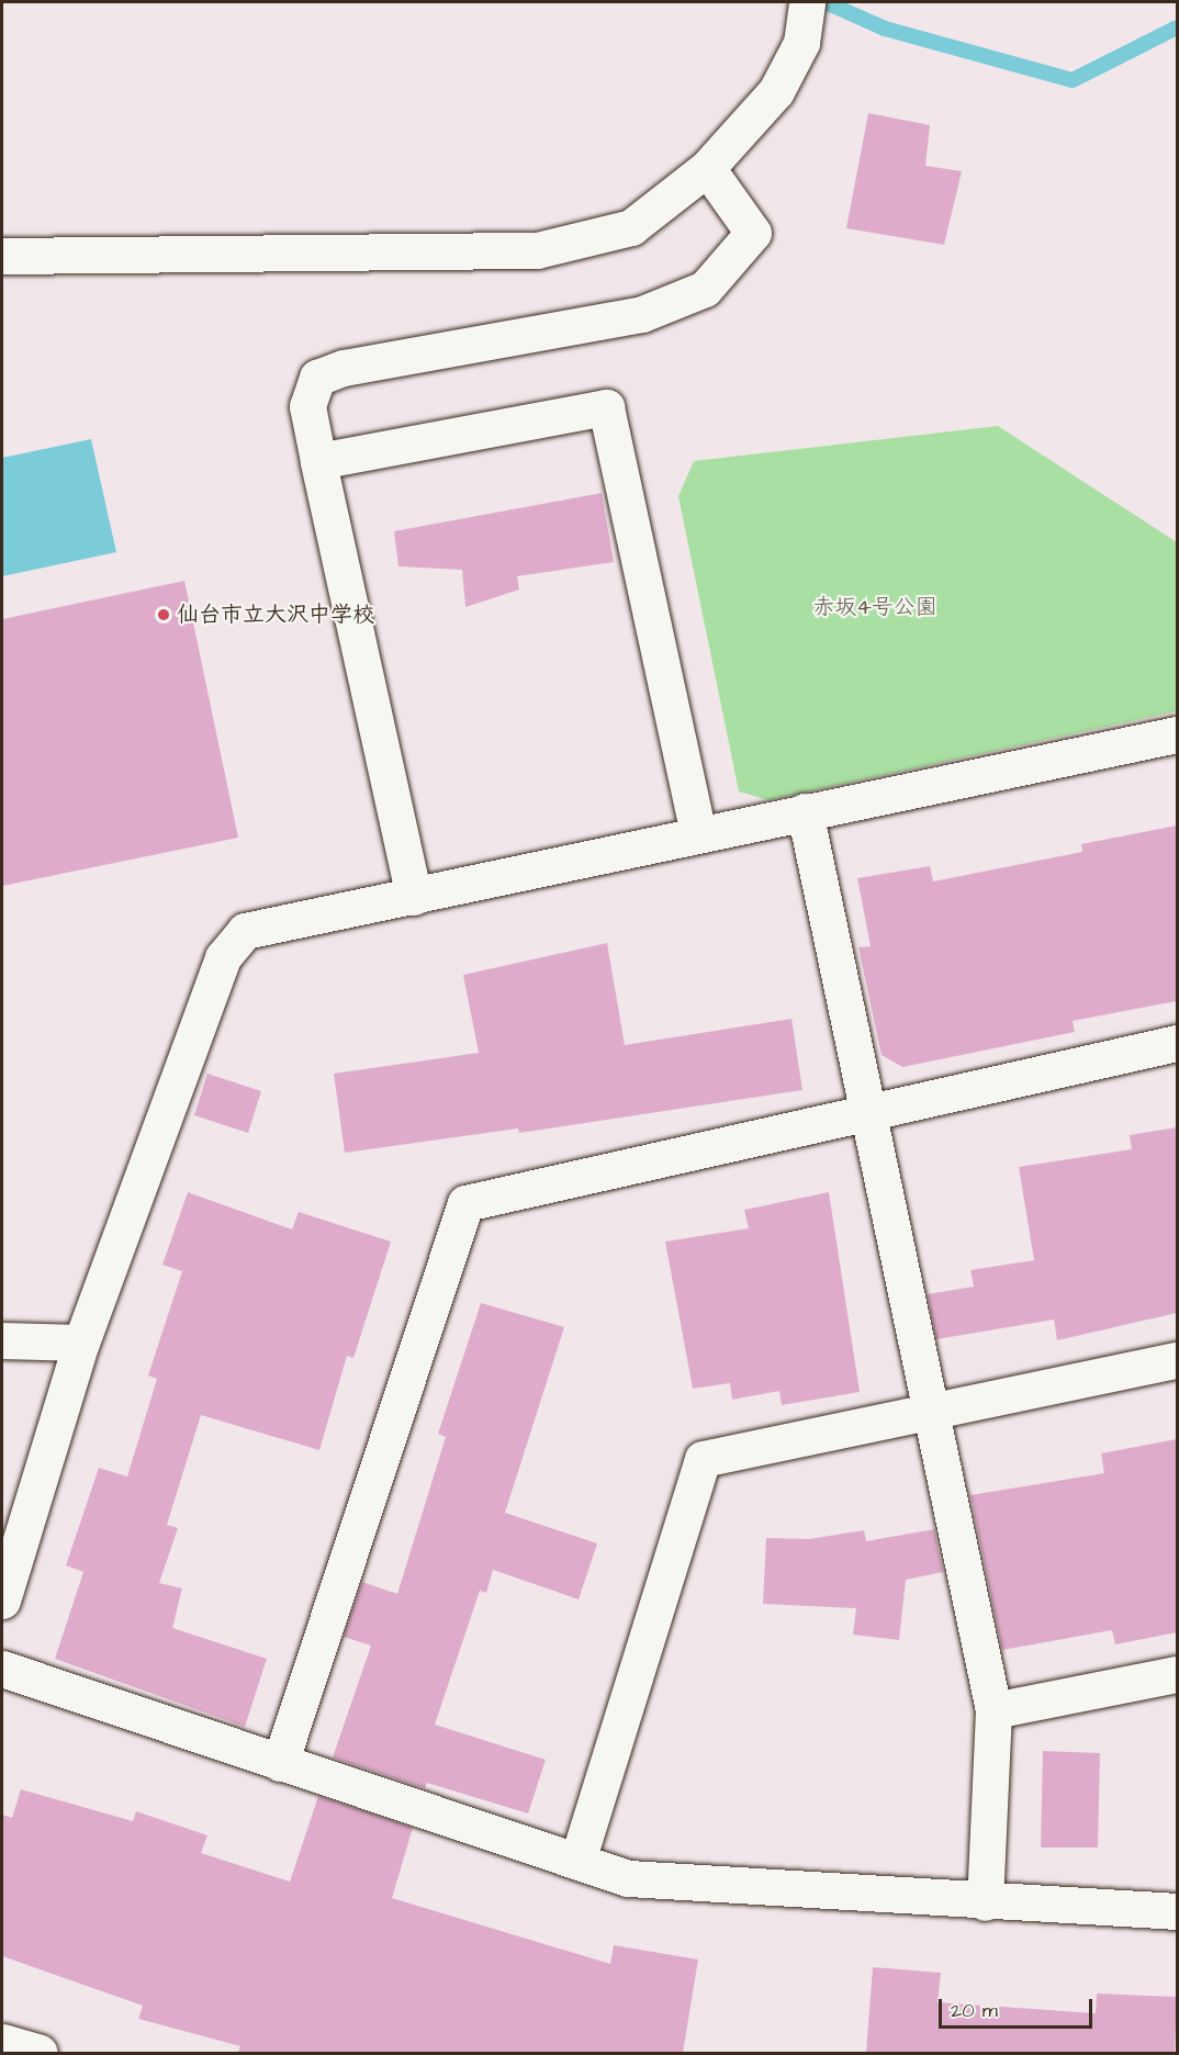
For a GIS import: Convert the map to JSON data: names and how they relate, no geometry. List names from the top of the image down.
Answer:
{
  "parks": ["赤坂4号公園"],
  "places": ["仙台市立大沢中学校"],
  "scale_bar": "20 m"
}
